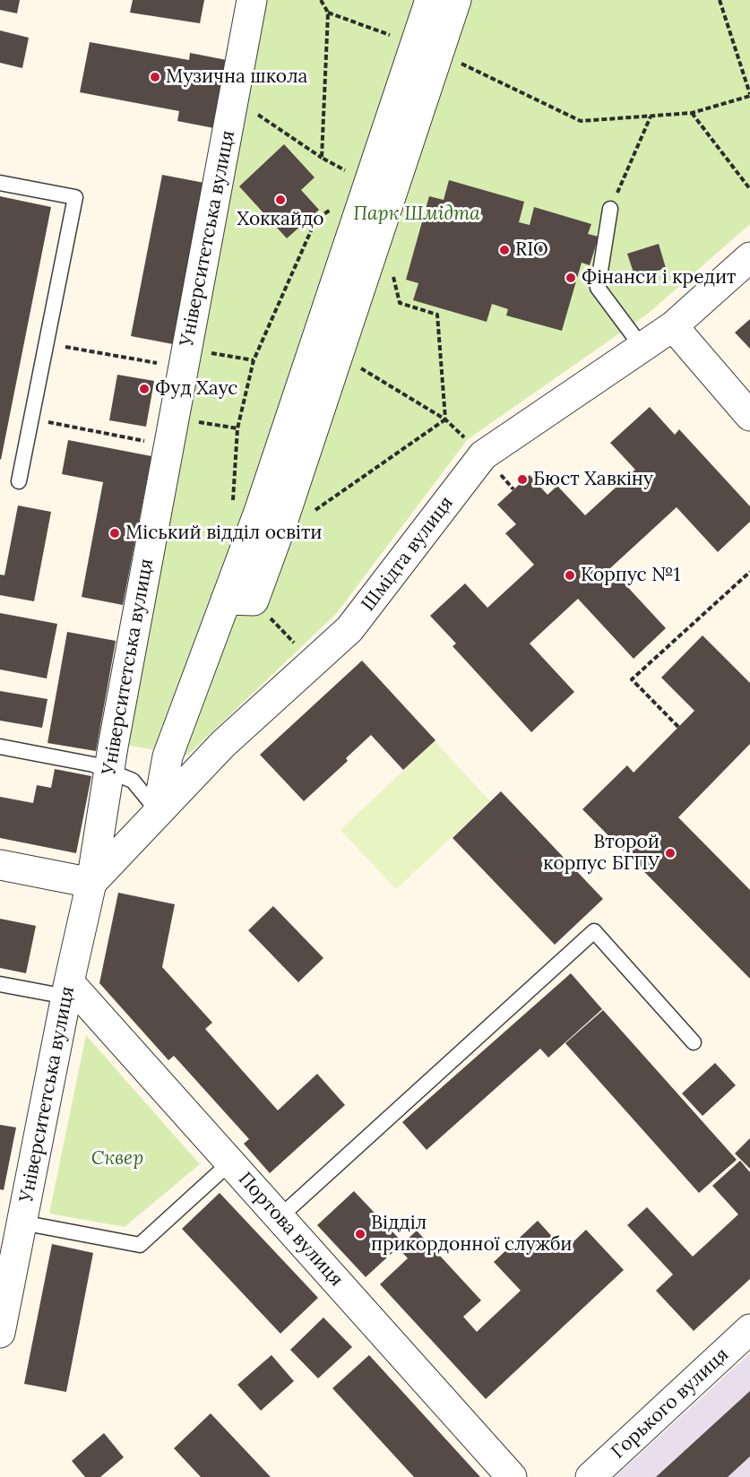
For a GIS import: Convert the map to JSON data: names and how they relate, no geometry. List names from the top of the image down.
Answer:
{
  "streets": {
    "street": [
      "Університетська вулиця",
      "Шмідта вулиця",
      "Портова вулиця",
      "Горького вулиця"
    ]
  },
  "crossings": [
    ["Університетська вулиця", "Шмідта вулиця"],
    ["Університетська вулиця", "Портова вулиця"]
  ],
  "parks": ["Парк Шмідта", "Сквер"],
  "places": [
    "Музична школа",
    "Хоккайдо",
    "RIO",
    "Фінанси і кредит",
    "Фуд Хаус",
    "Бюст Хавкіну",
    "Міський відділ освіти",
    "Корпус №1",
    "Второй корпус БГПУ",
    "Відділ прикордонної служби"
  ]
}
